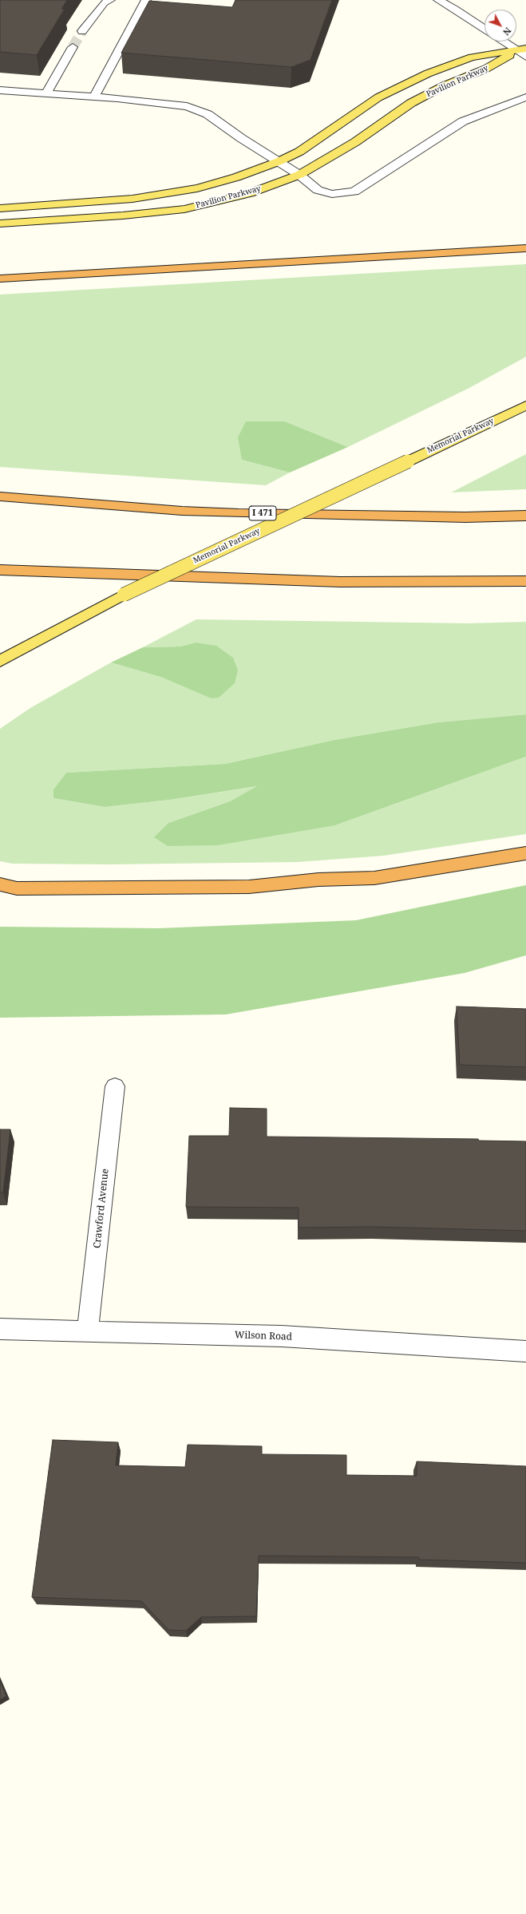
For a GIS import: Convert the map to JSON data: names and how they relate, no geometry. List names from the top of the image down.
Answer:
{
  "streets": {
    "highway": ["I 471"],
    "main road": ["Pavilion Parkway", "Memorial Parkway"],
    "street": ["Crawford Avenue", "Wilson Road"]
  },
  "crossings": [
    ["Crawford Avenue", "Wilson Road"]
  ],
  "north": "bottom right"
}
